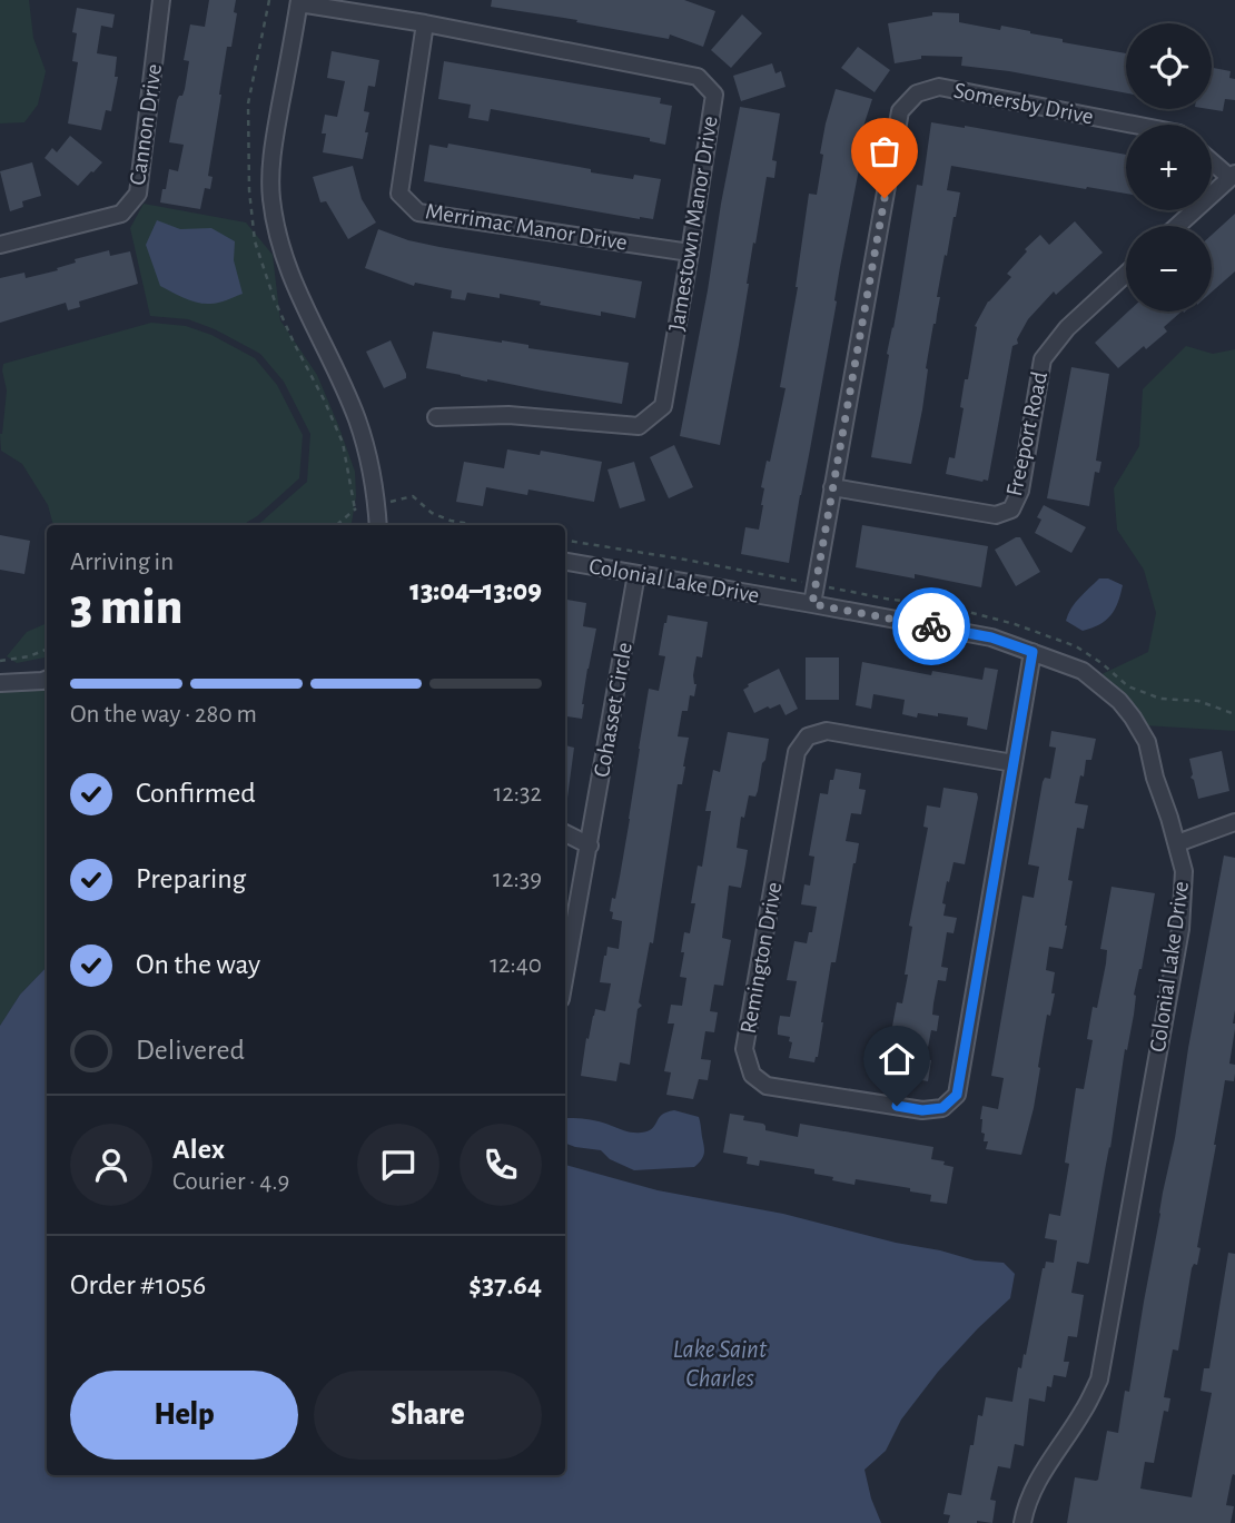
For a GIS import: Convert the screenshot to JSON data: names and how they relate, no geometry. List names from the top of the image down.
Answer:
{
  "streets": {
    "street": [
      "Somersby Drive",
      "Cannon Drive",
      "Jamestown Manor Drive",
      "Merrimac Manor Drive",
      "Freeport Road",
      "Colonial Lake Drive",
      "Cohasset Circle",
      "Remington Drive"
    ]
  },
  "crossings": [
    ["Somersby Drive", "Freeport Road"],
    ["Somersby Drive", "Colonial Lake Drive"],
    ["Jamestown Manor Drive", "Merrimac Manor Drive"],
    ["Colonial Lake Drive", "Cohasset Circle"],
    ["Colonial Lake Drive", "Remington Drive"]
  ],
  "water": ["Lake Saint Charles"],
  "page": {
    "map_buttons": ["+", "−"],
    "heading": ["3 min", "Arriving in", "13:04–13:09"],
    "panel": [
      "Alex",
      "Courier · 4.9",
      "Order #1056",
      "$37.64"
    ],
    "bar": "On the way · 280 m",
    "list": [
      ["Confirmed", "12:32"],
      ["Preparing", "12:39"],
      ["On the way", "12:40"],
      "Delivered"
    ],
    "buttons": ["Help", "Share"]
  }
}
